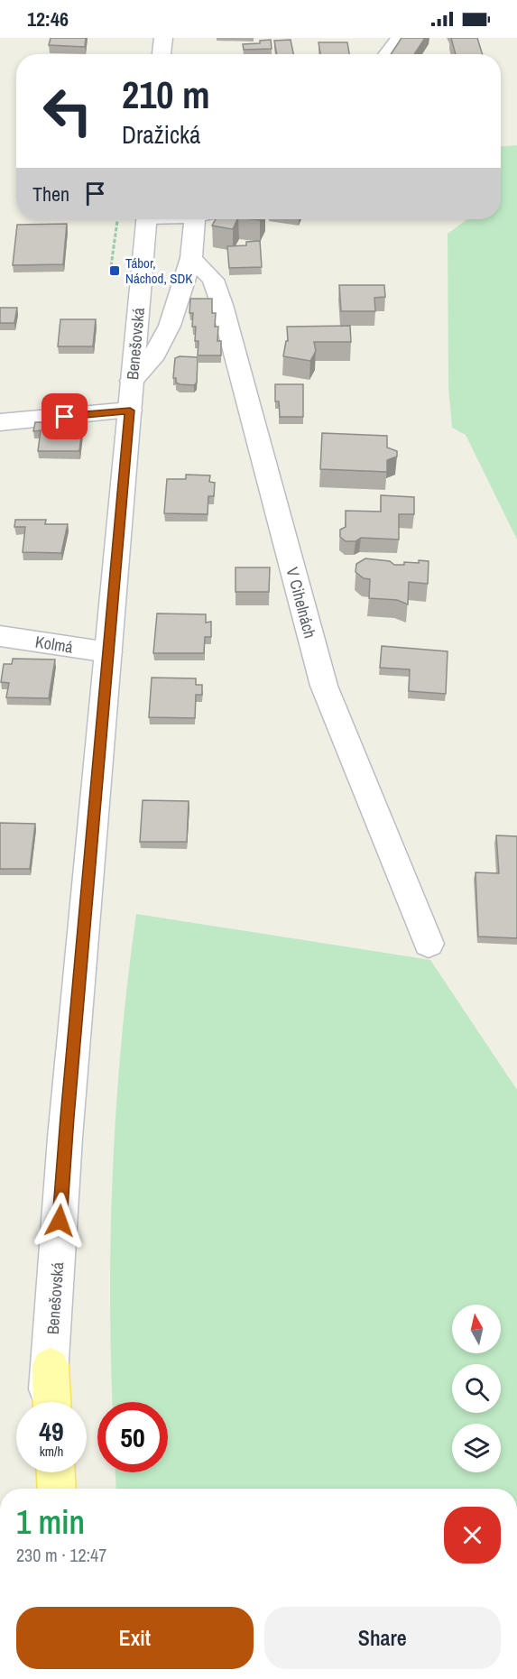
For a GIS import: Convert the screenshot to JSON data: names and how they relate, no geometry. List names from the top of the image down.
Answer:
{
  "streets": {
    "street": ["Benešovská", "V Cihelnách", "Kolmá"]
  },
  "crossings": [
    ["Benešovská", "Kolmá"]
  ],
  "places": {
    "transit": ["Tábor, Náchod, SDK"]
  },
  "north": "top",
  "page": {
    "status": "12:46",
    "turn": ["210 m", "Dražická"],
    "then": "Then",
    "speed": "49 km/h",
    "limit": "50",
    "heading": ["1 min", "230 m · 12:47"],
    "buttons": ["Exit", "Share"]
  }
}
